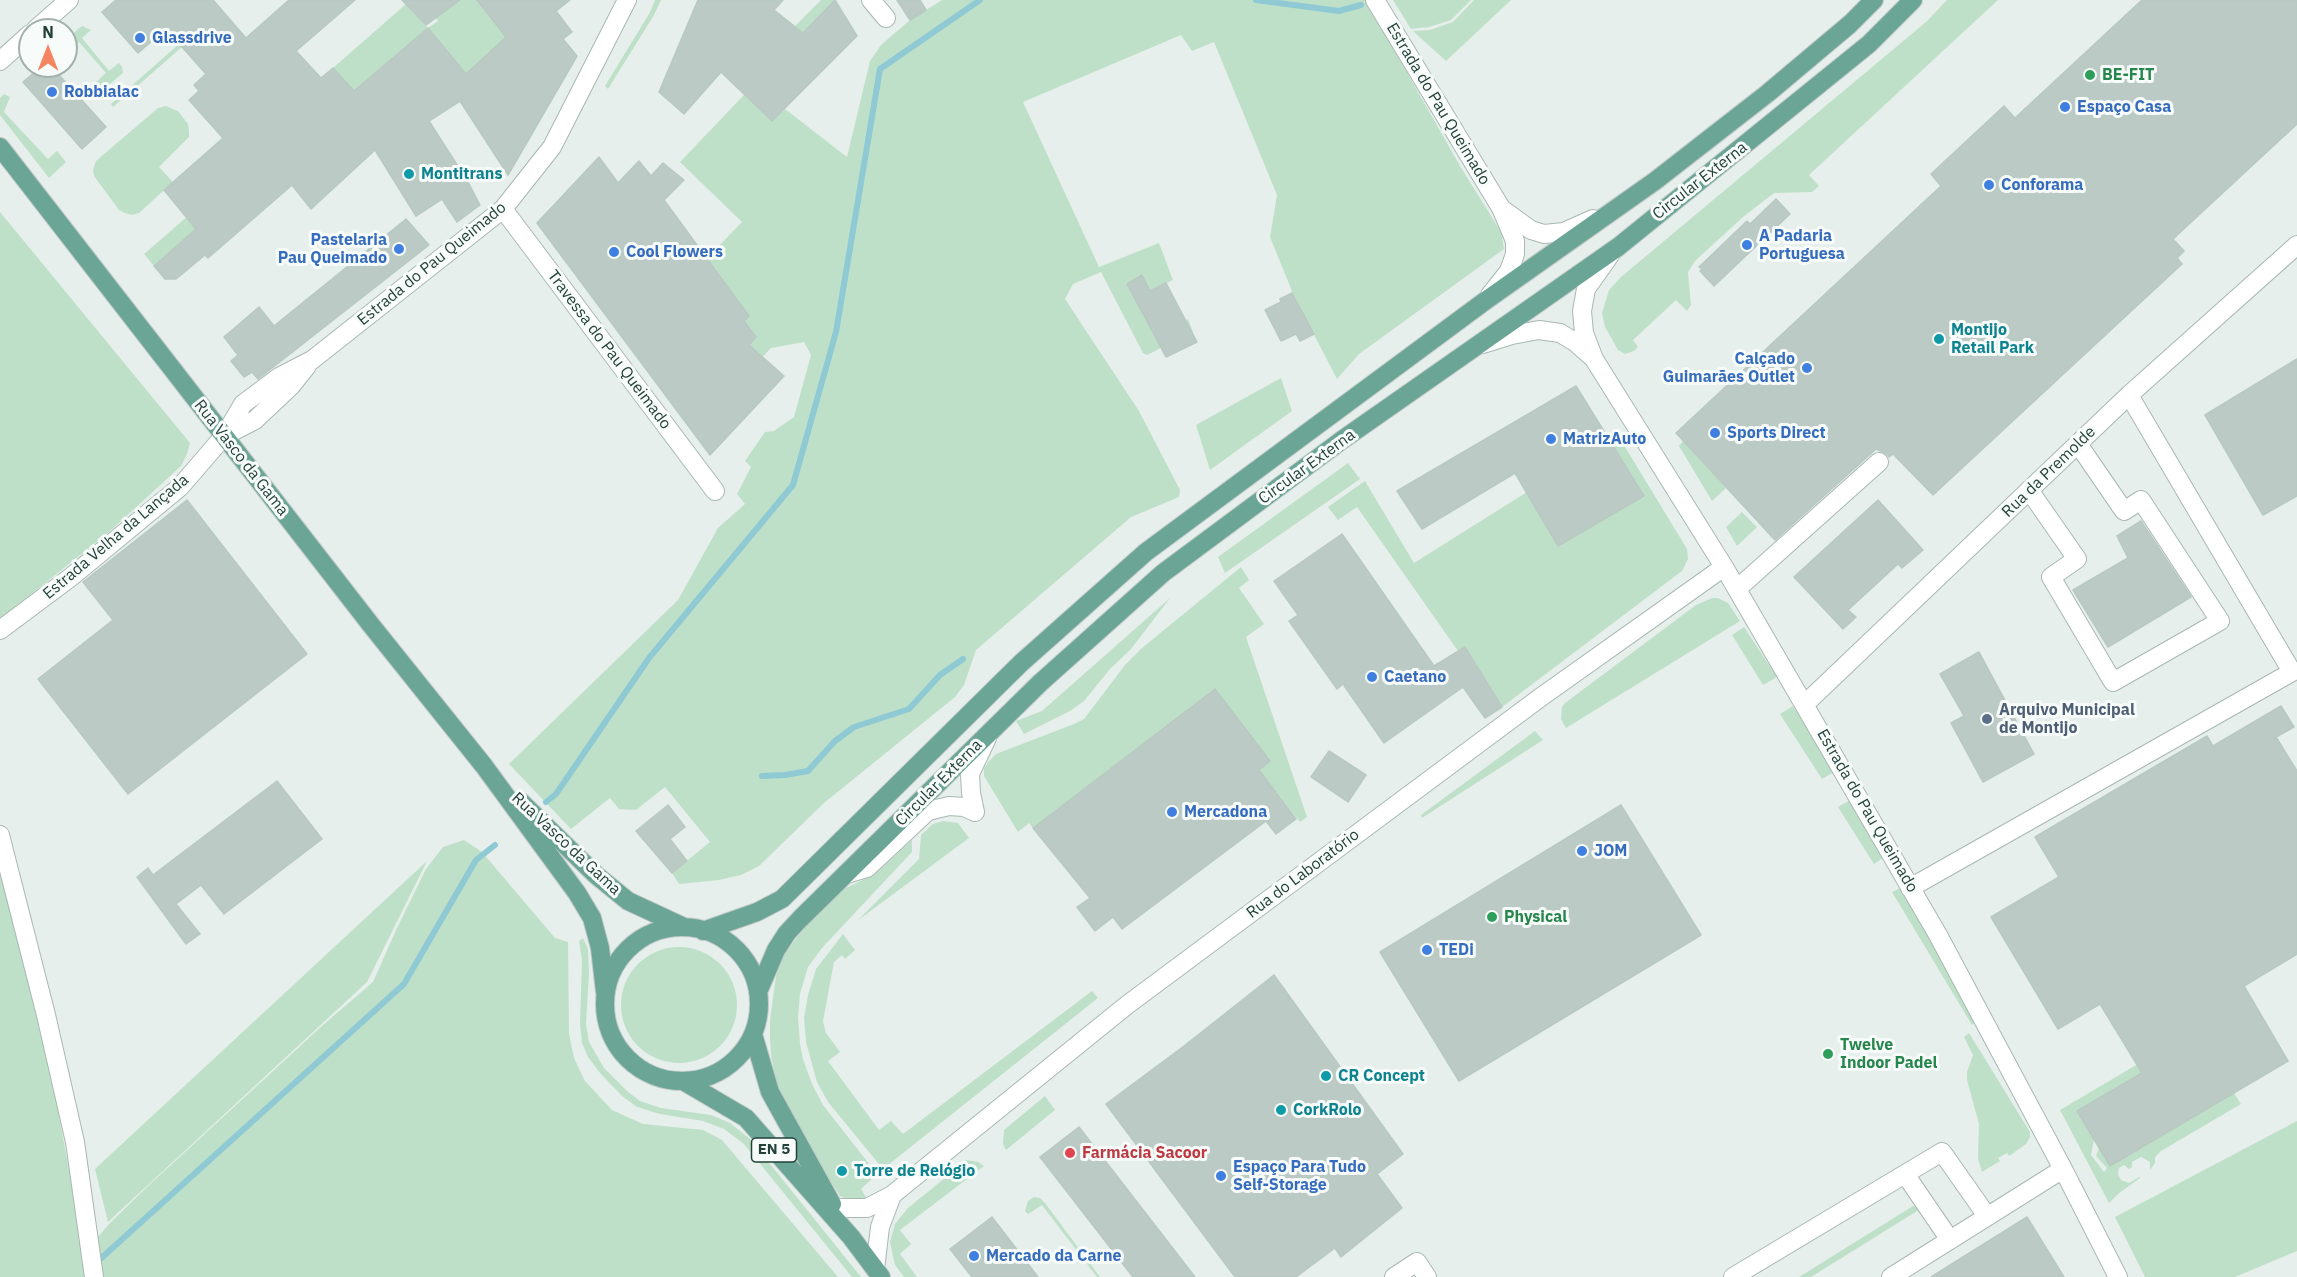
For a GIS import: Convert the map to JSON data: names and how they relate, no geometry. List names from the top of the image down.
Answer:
{
  "streets": {
    "main road": ["Circular Externa", "Rua Vasco da Gama", "EN 5"],
    "street": [
      "Estrada do Pau Queimado",
      "Travessa do Pau Queimado",
      "Rua da Premolde",
      "Estrada Velha da Lançada",
      "Rua do Laboratório"
    ]
  },
  "crossings": [
    ["Estrada do Pau Queimado", "Circular Externa"],
    ["Estrada do Pau Queimado", "Travessa do Pau Queimado"],
    ["Estrada do Pau Queimado", "Rua Vasco da Gama"],
    ["Estrada do Pau Queimado", "Rua da Premolde"],
    ["Estrada do Pau Queimado", "Estrada Velha da Lançada"],
    ["Estrada do Pau Queimado", "Rua do Laboratório"],
    ["Circular Externa", "Rua Vasco da Gama"],
    ["Circular Externa", "EN 5"],
    ["Rua Vasco da Gama", "Estrada Velha da Lançada"],
    ["Rua Vasco da Gama", "EN 5"],
    ["Rua do Laboratório", "EN 5"]
  ],
  "places": [
    "Glassdrive",
    "BE-FIT",
    "Robbialac",
    "Espaço Casa",
    "Montitrans",
    "Conforama",
    "A Padaria Portuguesa",
    "Pastelaria Pau Queimado",
    "Cool Flowers",
    "Montijo Retail Park",
    "Calçado Guimarães Outlet",
    "Sports Direct",
    "MatrizAuto",
    "Caetano",
    "Arquivo Municipal de Montijo",
    "Mercadona",
    "JOM",
    "Physical",
    "TEDi",
    "Twelve Indoor Padel",
    "CR Concept",
    "CorkRolo",
    "Farmácia Sacoor",
    "Torre de Relógio",
    "Espaço Para Tudo Self-Storage",
    "Mercado da Carne"
  ],
  "north": "top"
}
